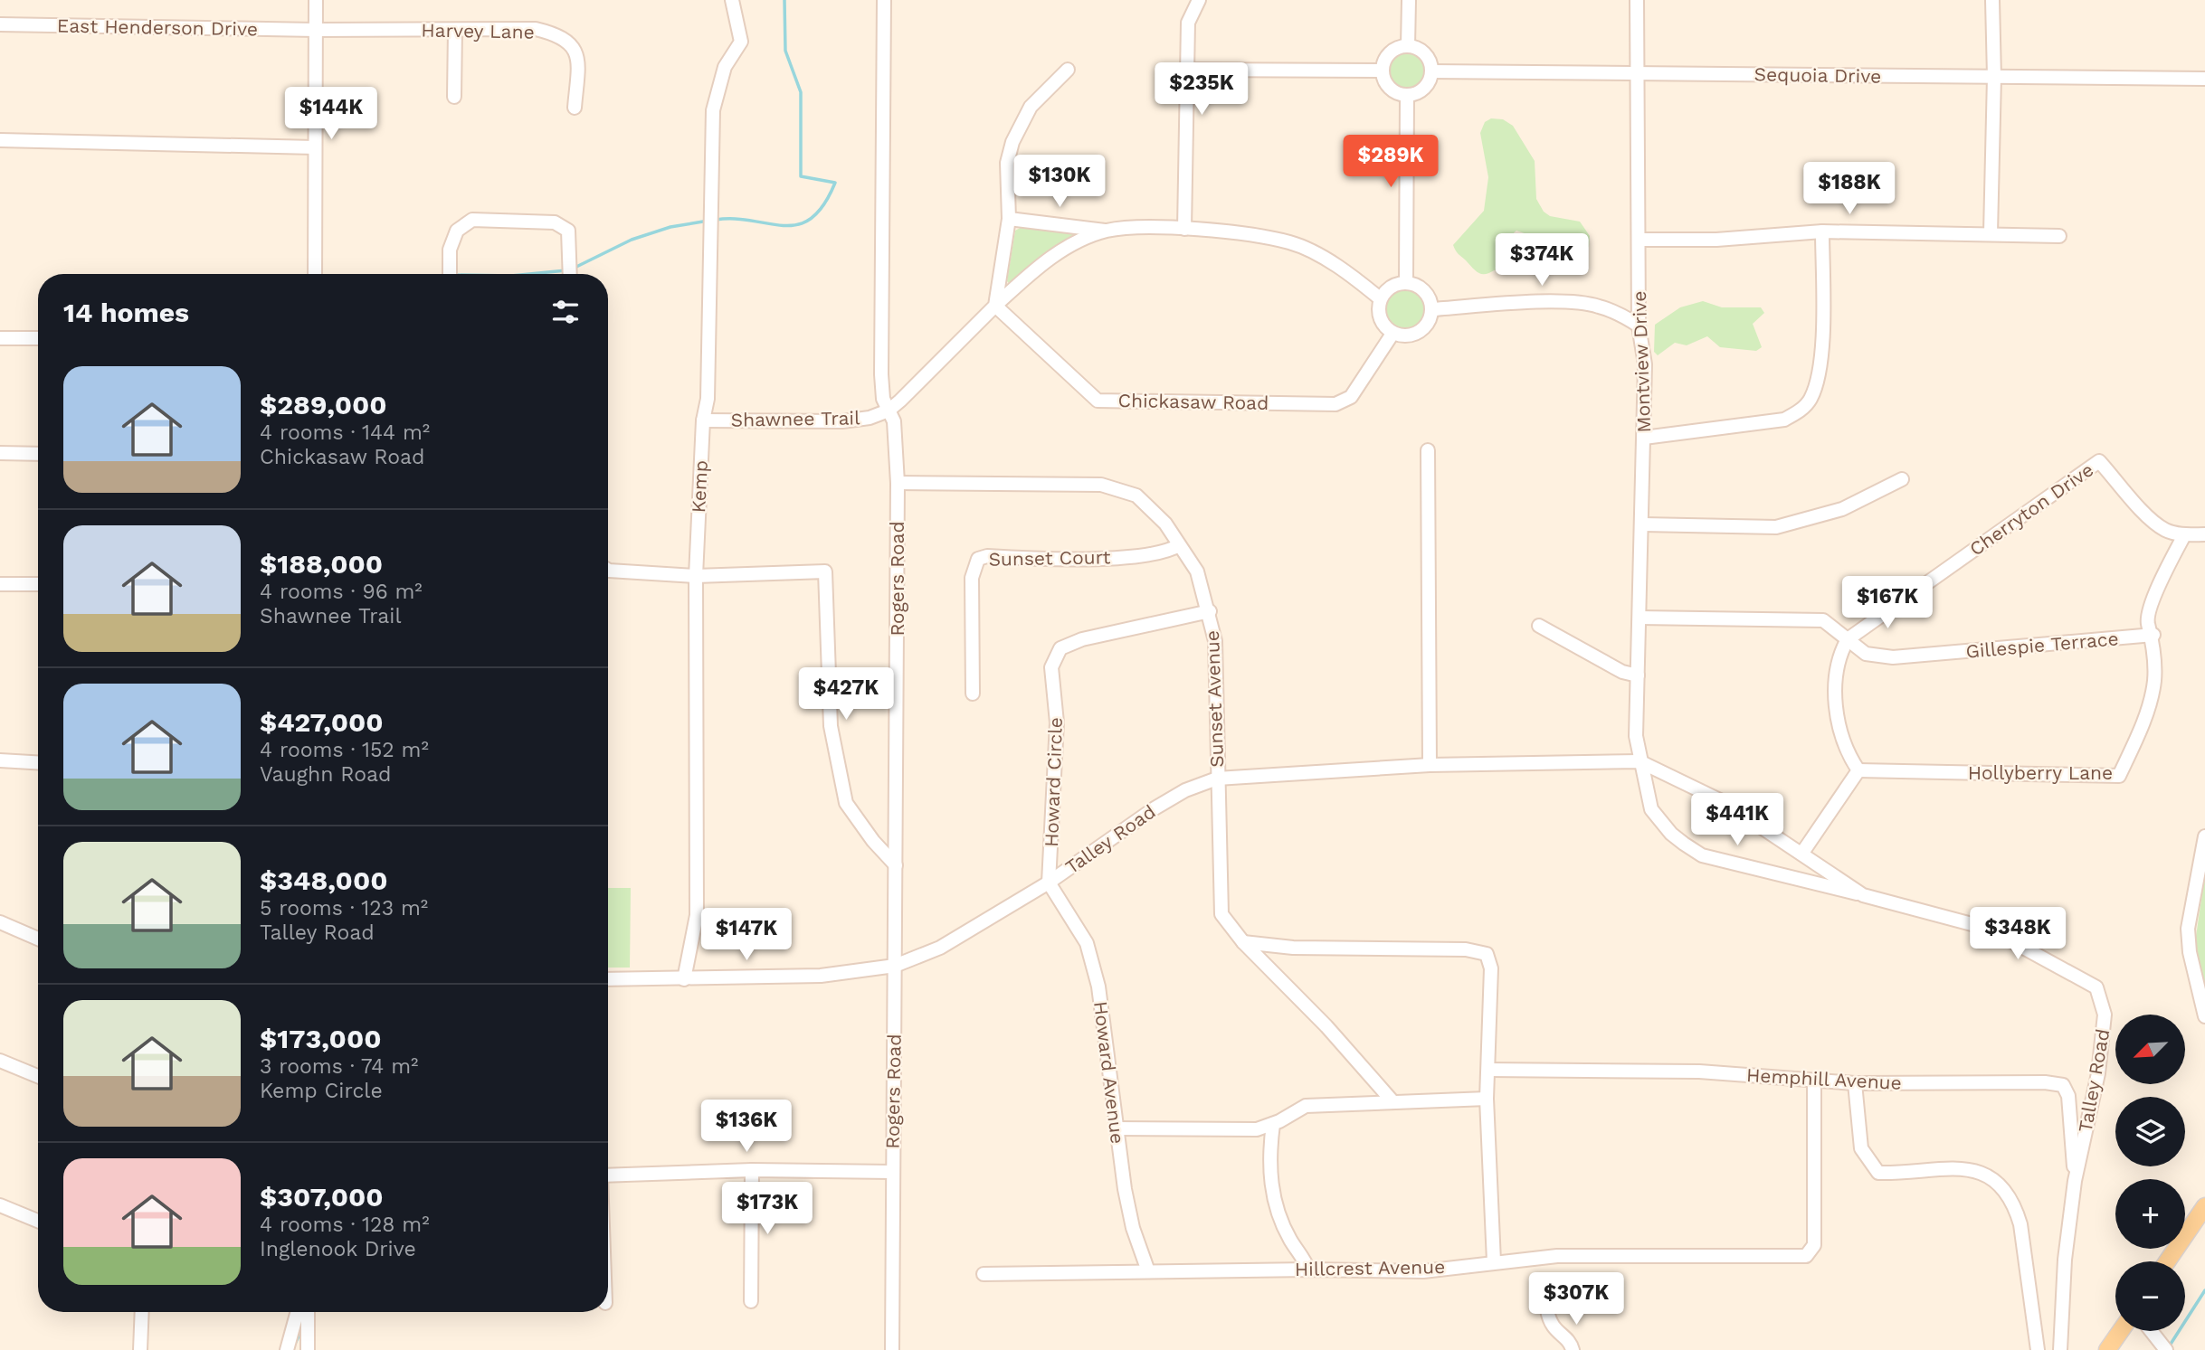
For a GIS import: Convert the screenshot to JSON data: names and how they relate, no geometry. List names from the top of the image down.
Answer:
{
  "streets": {
    "street": [
      "East Henderson Drive",
      "Harvey Lane",
      "Sequoia Drive",
      "Montview Drive",
      "Chickasaw Road",
      "Shawnee Trail",
      "Kemp",
      "Cherryton Drive",
      "Sunset Court",
      "Rogers Road",
      "Gillespie Terrace",
      "Sunset Avenue",
      "Hollyberry Lane",
      "Howard Circle",
      "Talley Road",
      "Howard Avenue",
      "Hemphill Avenue",
      "Hillcrest Avenue"
    ]
  },
  "crossings": [
    ["East Henderson Drive", "Harvey Lane"],
    ["Sequoia Drive", "Montview Drive"],
    ["Montview Drive", "Gillespie Terrace"],
    ["Montview Drive", "Talley Road"],
    ["Chickasaw Road", "Shawnee Trail"],
    ["Shawnee Trail", "Kemp"],
    ["Shawnee Trail", "Rogers Road"],
    ["Kemp", "Talley Road"],
    ["Cherryton Drive", "Gillespie Terrace"],
    ["Cherryton Drive", "Hollyberry Lane"],
    ["Sunset Court", "Sunset Avenue"],
    ["Rogers Road", "Sunset Avenue"],
    ["Rogers Road", "Talley Road"],
    ["Gillespie Terrace", "Hollyberry Lane"],
    ["Sunset Avenue", "Howard Circle"],
    ["Sunset Avenue", "Talley Road"],
    ["Howard Circle", "Talley Road"],
    ["Howard Circle", "Howard Avenue"],
    ["Talley Road", "Howard Avenue"],
    ["Talley Road", "Hemphill Avenue"],
    ["Howard Avenue", "Hillcrest Avenue"],
    ["Hemphill Avenue", "Hillcrest Avenue"]
  ],
  "north": "bottom left",
  "page": {
    "price": [
      "$235K",
      "$144K",
      "$289K",
      "$130K",
      "$188K",
      "$374K",
      "$167K",
      "$427K",
      "$441K",
      "$348K",
      "$147K",
      "$136K",
      "$173K",
      "$307K"
    ],
    "heading": "14 homes",
    "list": [
      {
        "name": "$289,000",
        "note": "4 rooms · 144 m² · Chickasaw Road"
      },
      {
        "name": "$188,000",
        "note": "4 rooms · 96 m² · Shawnee Trail"
      },
      {
        "name": "$427,000",
        "note": "4 rooms · 152 m² · Vaughn Road"
      },
      {
        "name": "$348,000",
        "note": "5 rooms · 123 m² · Talley Road"
      },
      {
        "name": "$173,000",
        "note": "3 rooms · 74 m² · Kemp Circle"
      },
      {
        "name": "$307,000",
        "note": "4 rooms · 128 m² · Inglenook Drive"
      }
    ],
    "map_buttons": ["+", "−"]
  }
}
